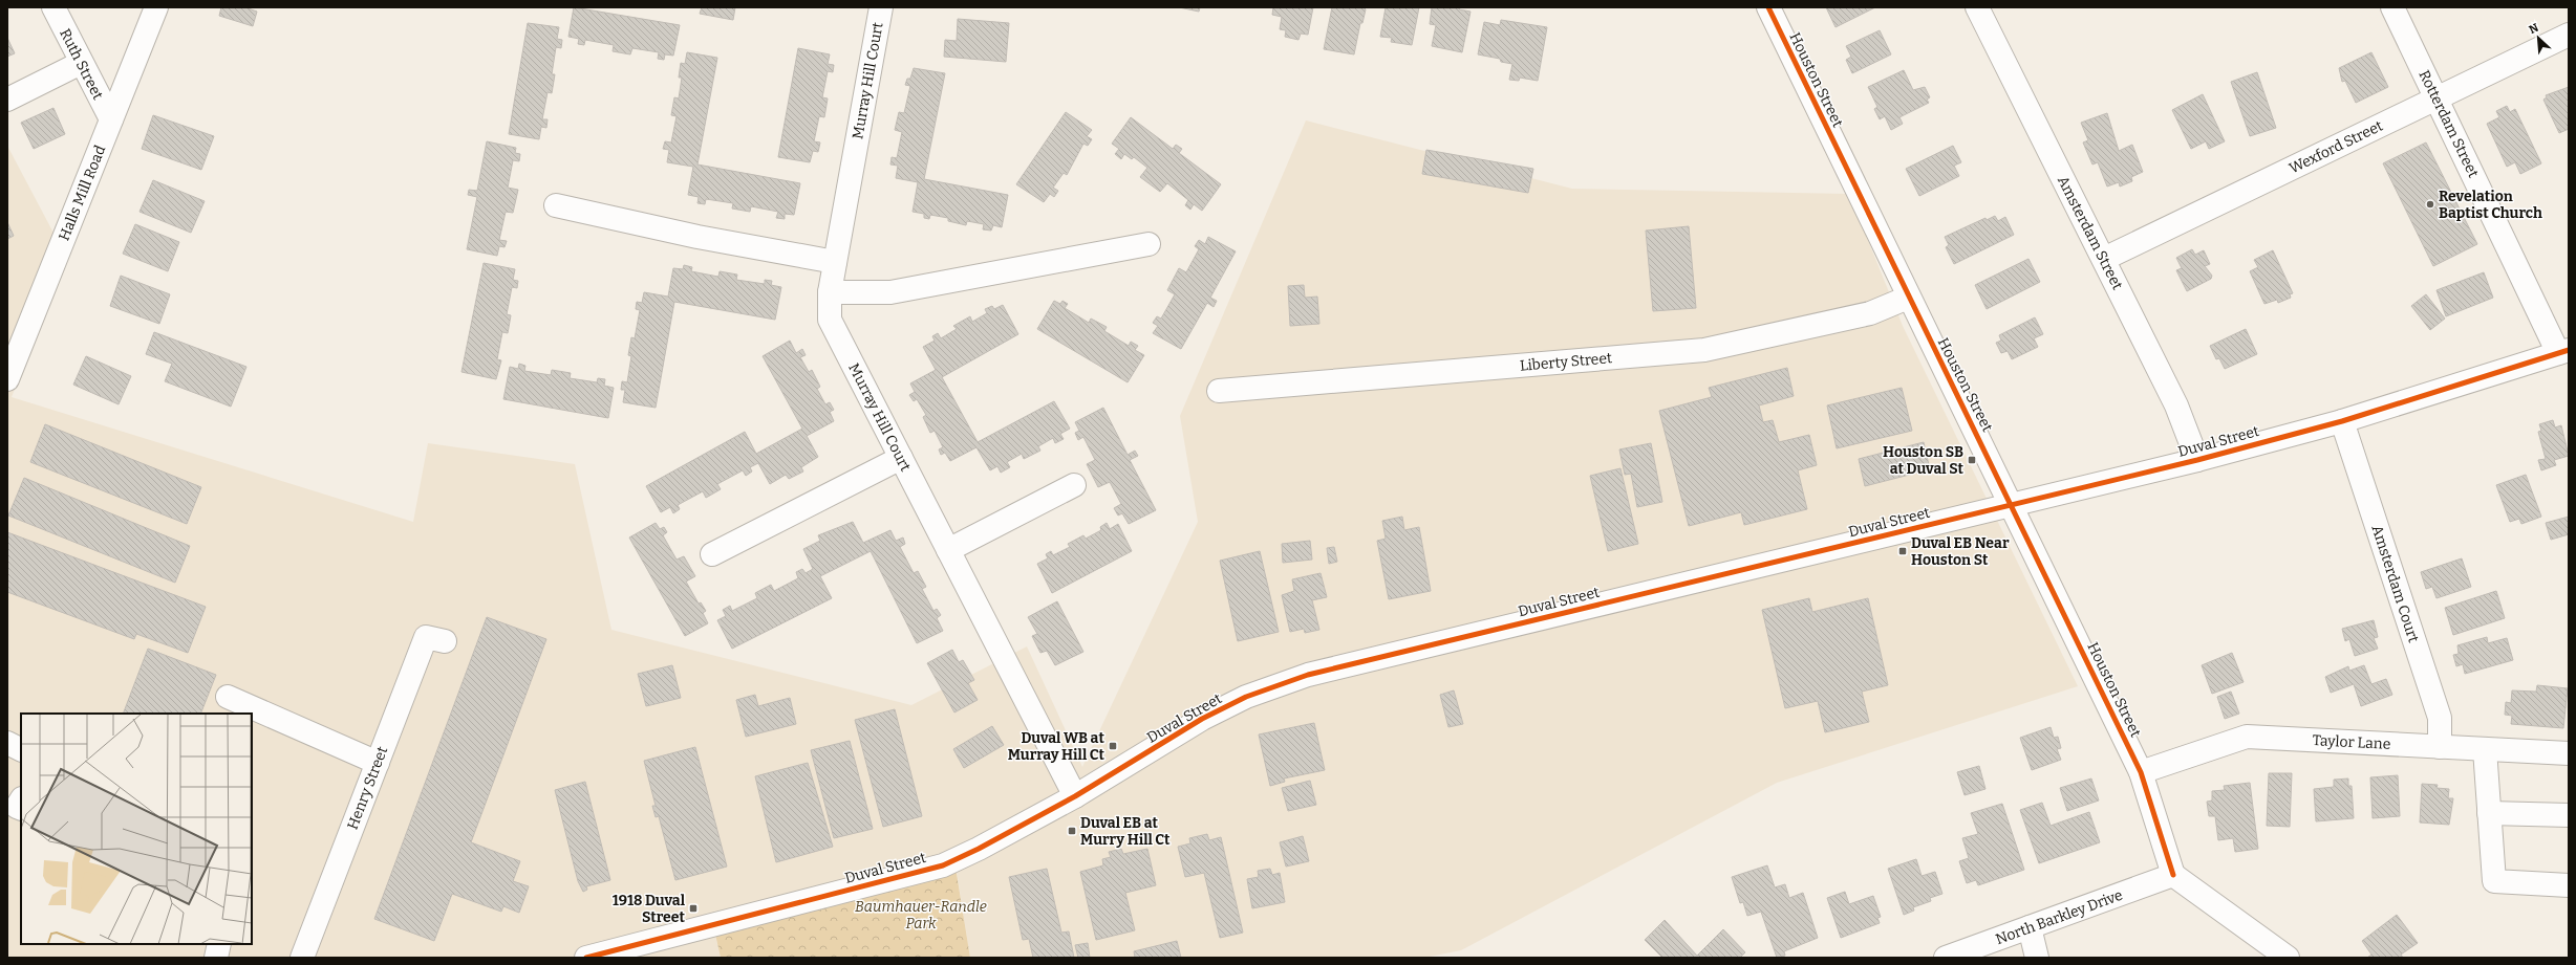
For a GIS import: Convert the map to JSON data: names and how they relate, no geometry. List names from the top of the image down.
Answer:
{
  "streets": {
    "street": [
      "Ruth Street",
      "Houston Street",
      "Murray Hill Court",
      "Rotterdam Street",
      "Wexford Street",
      "Halls Mill Road",
      "Amsterdam Street",
      "Liberty Street",
      "Duval Street",
      "Amsterdam Court",
      "Taylor Lane",
      "Henry Street",
      "North Barkley Drive"
    ]
  },
  "crossings": [
    ["Ruth Street", "Halls Mill Road"],
    ["Houston Street", "Liberty Street"],
    ["Houston Street", "Duval Street"],
    ["Houston Street", "Taylor Lane"],
    ["Houston Street", "North Barkley Drive"],
    ["Murray Hill Court", "Duval Street"],
    ["Rotterdam Street", "Wexford Street"],
    ["Rotterdam Street", "Duval Street"],
    ["Wexford Street", "Amsterdam Street"],
    ["Amsterdam Street", "Duval Street"],
    ["Duval Street", "Amsterdam Court"],
    ["Amsterdam Court", "Taylor Lane"]
  ],
  "parks": ["Baumhauer-Randle Park"],
  "places": {
    "other": ["Revelation Baptist Church"],
    "transit": [
      "Houston SB at Duval St",
      "Duval EB Near Houston St",
      "Duval WB at Murray Hill Ct",
      "Duval EB at Murry Hill Ct",
      "1918 Duval Street"
    ]
  },
  "north": "top left"
}
